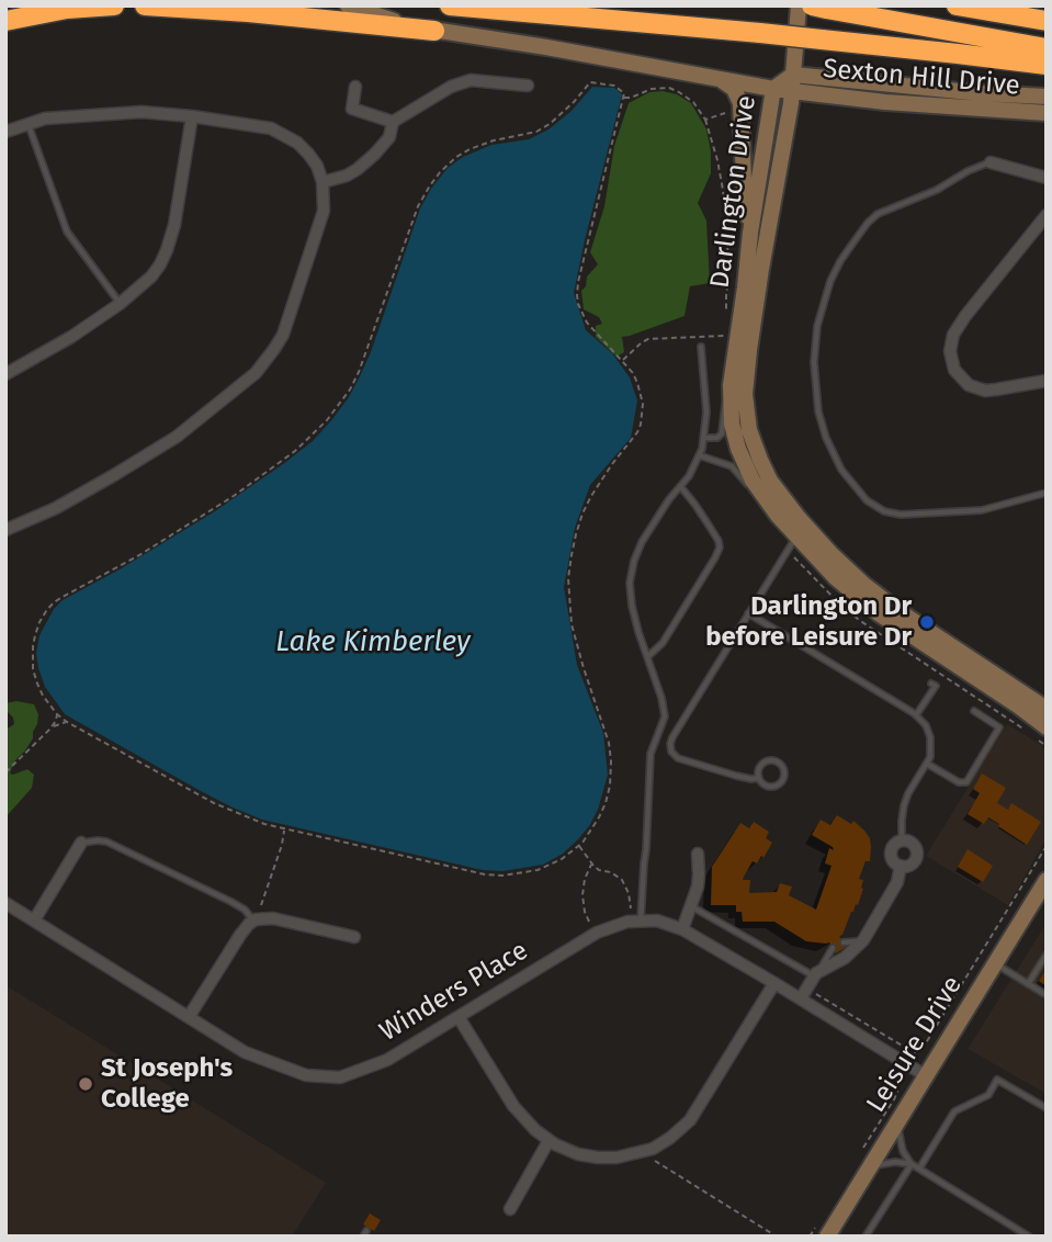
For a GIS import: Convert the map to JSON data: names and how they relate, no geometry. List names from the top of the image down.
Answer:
{
  "streets": {
    "street": [
      "Sexton Hill Drive",
      "Darlington Drive",
      "Winders Place",
      "Leisure Drive"
    ]
  },
  "crossings": [
    ["Sexton Hill Drive", "Darlington Drive"],
    ["Winders Place", "Leisure Drive"]
  ],
  "water": ["Lake Kimberley"],
  "places": ["Darlington Dr before Leisure Dr", "St Joseph's College"]
}
